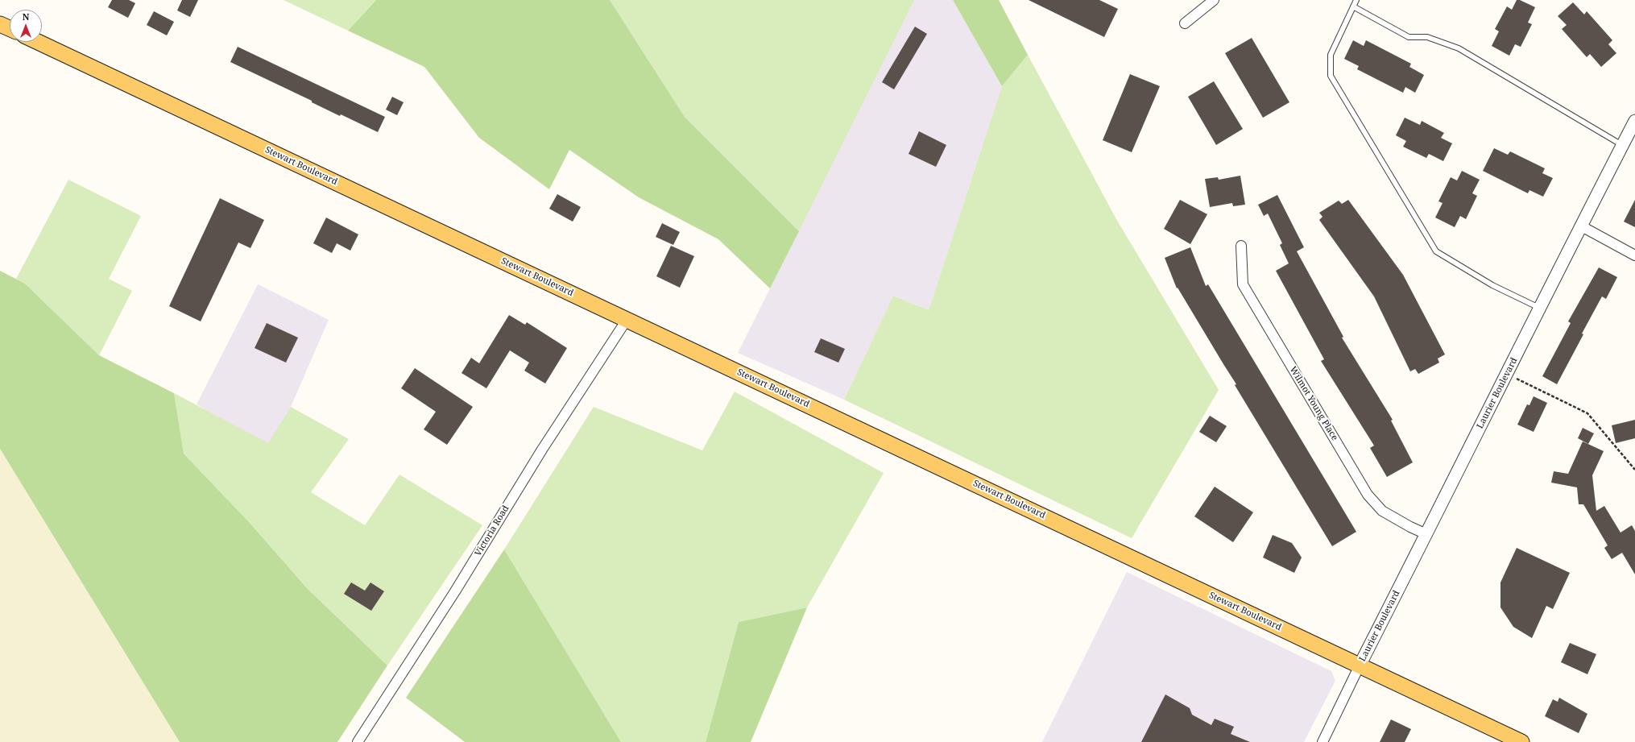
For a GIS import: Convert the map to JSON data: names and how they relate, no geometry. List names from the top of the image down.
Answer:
{
  "streets": {
    "main road": ["Stewart Boulevard"],
    "street": ["Laurier Boulevard", "Wilmot Young Place", "Victoria Road"]
  },
  "crossings": [
    ["Stewart Boulevard", "Laurier Boulevard"],
    ["Stewart Boulevard", "Victoria Road"],
    ["Laurier Boulevard", "Wilmot Young Place"]
  ],
  "north": "top"
}
